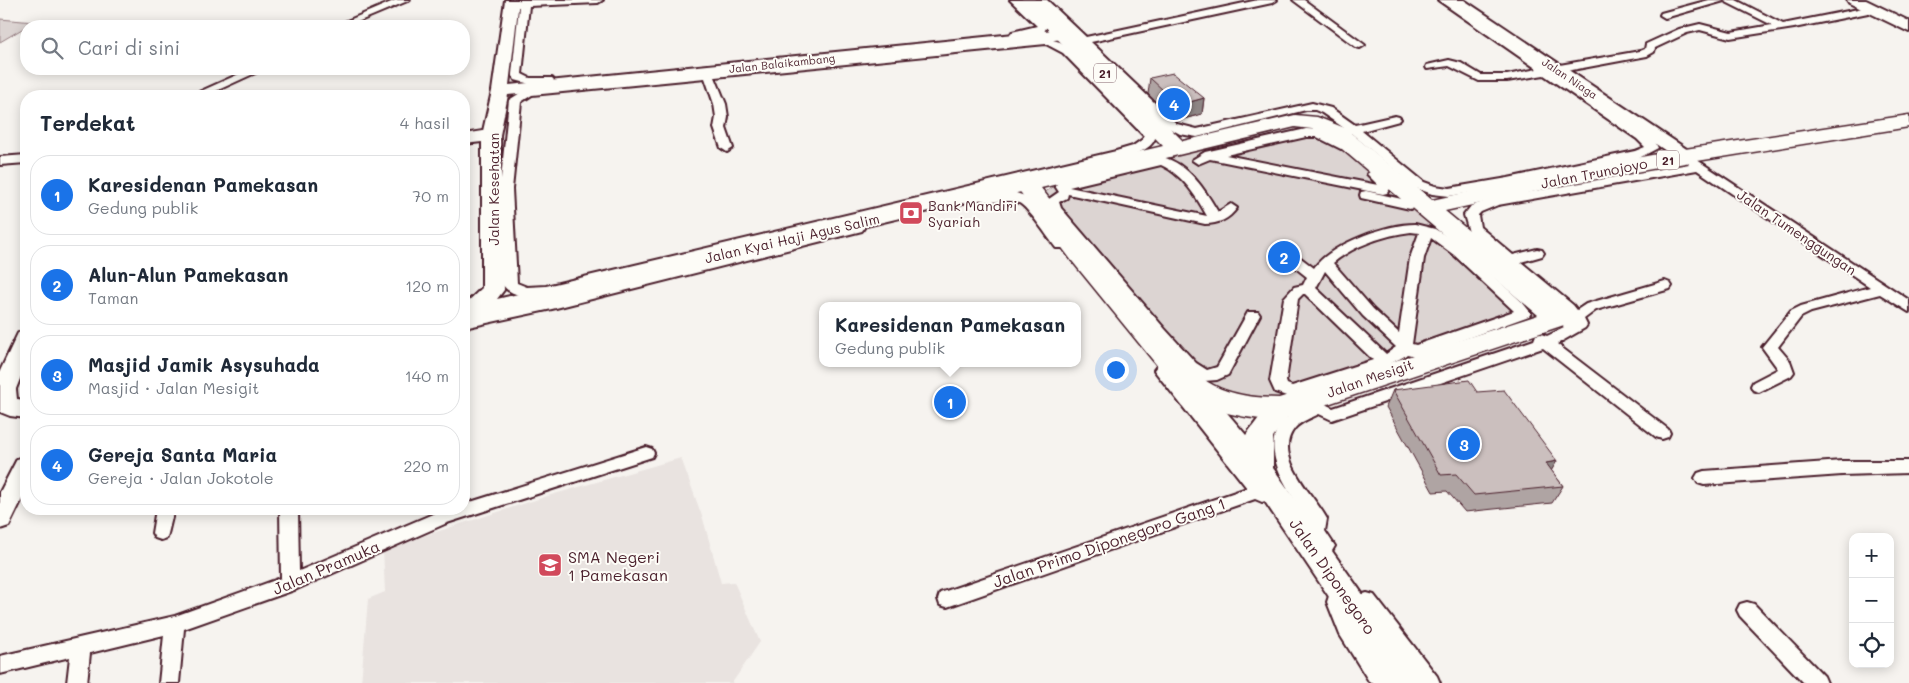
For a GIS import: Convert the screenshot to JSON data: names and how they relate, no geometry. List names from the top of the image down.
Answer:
{
  "streets": {
    "highway": [
      "21",
      "Jalan Trunojoyo",
      "Jalan Kyai Haji Agus Salim",
      "Jalan Mesigit"
    ],
    "main road": [
      "Jalan Balaikambang",
      "Jalan Niaga",
      "Jalan Kesehatan",
      "Jalan Diponegoro"
    ],
    "street": ["Jalan Tumenggungan", "Jalan Primo Diponegoro Gang 1", "Jalan Pramuka"]
  },
  "crossings": [
    ["Jalan Balaikambang", "21"],
    ["Jalan Balaikambang", "Jalan Kesehatan"],
    ["21", "Jalan Kyai Haji Agus Salim"],
    ["Jalan Niaga", "Jalan Trunojoyo"],
    ["Jalan Niaga", "Jalan Tumenggungan"],
    ["Jalan Trunojoyo", "Jalan Tumenggungan"],
    ["Jalan Trunojoyo", "Jalan Kyai Haji Agus Salim"],
    ["Jalan Kyai Haji Agus Salim", "Jalan Mesigit"],
    ["Jalan Mesigit", "Jalan Diponegoro"],
    ["Jalan Primo Diponegoro Gang 1", "Jalan Diponegoro"]
  ],
  "places": {
    "bank": ["Bank Mandiri Syariah"],
    "school or university": ["SMA Negeri 1 Pamekasan"]
  },
  "page": {
    "search": "Cari di sini",
    "pins": [
      "4",
      "2",
      "1",
      "3"
    ],
    "heading": ["Terdekat", "4 hasil"],
    "list": [
      {
        "mark": "1",
        "name": "Karesidenan Pamekasan",
        "note": "Gedung publik",
        "value": "70 m"
      },
      {
        "mark": "2",
        "name": "Alun-Alun Pamekasan",
        "note": "Taman",
        "value": "120 m"
      },
      {
        "mark": "3",
        "name": "Masjid Jamik Asysuhada",
        "note": "Masjid · Jalan Mesigit",
        "value": "140 m"
      },
      {
        "mark": "4",
        "name": "Gereja Santa Maria",
        "note": "Gereja · Jalan Jokotole",
        "value": "220 m"
      }
    ],
    "popup": ["Karesidenan Pamekasan", "Gedung publik"],
    "map_buttons": ["+", "−"]
  }
}
